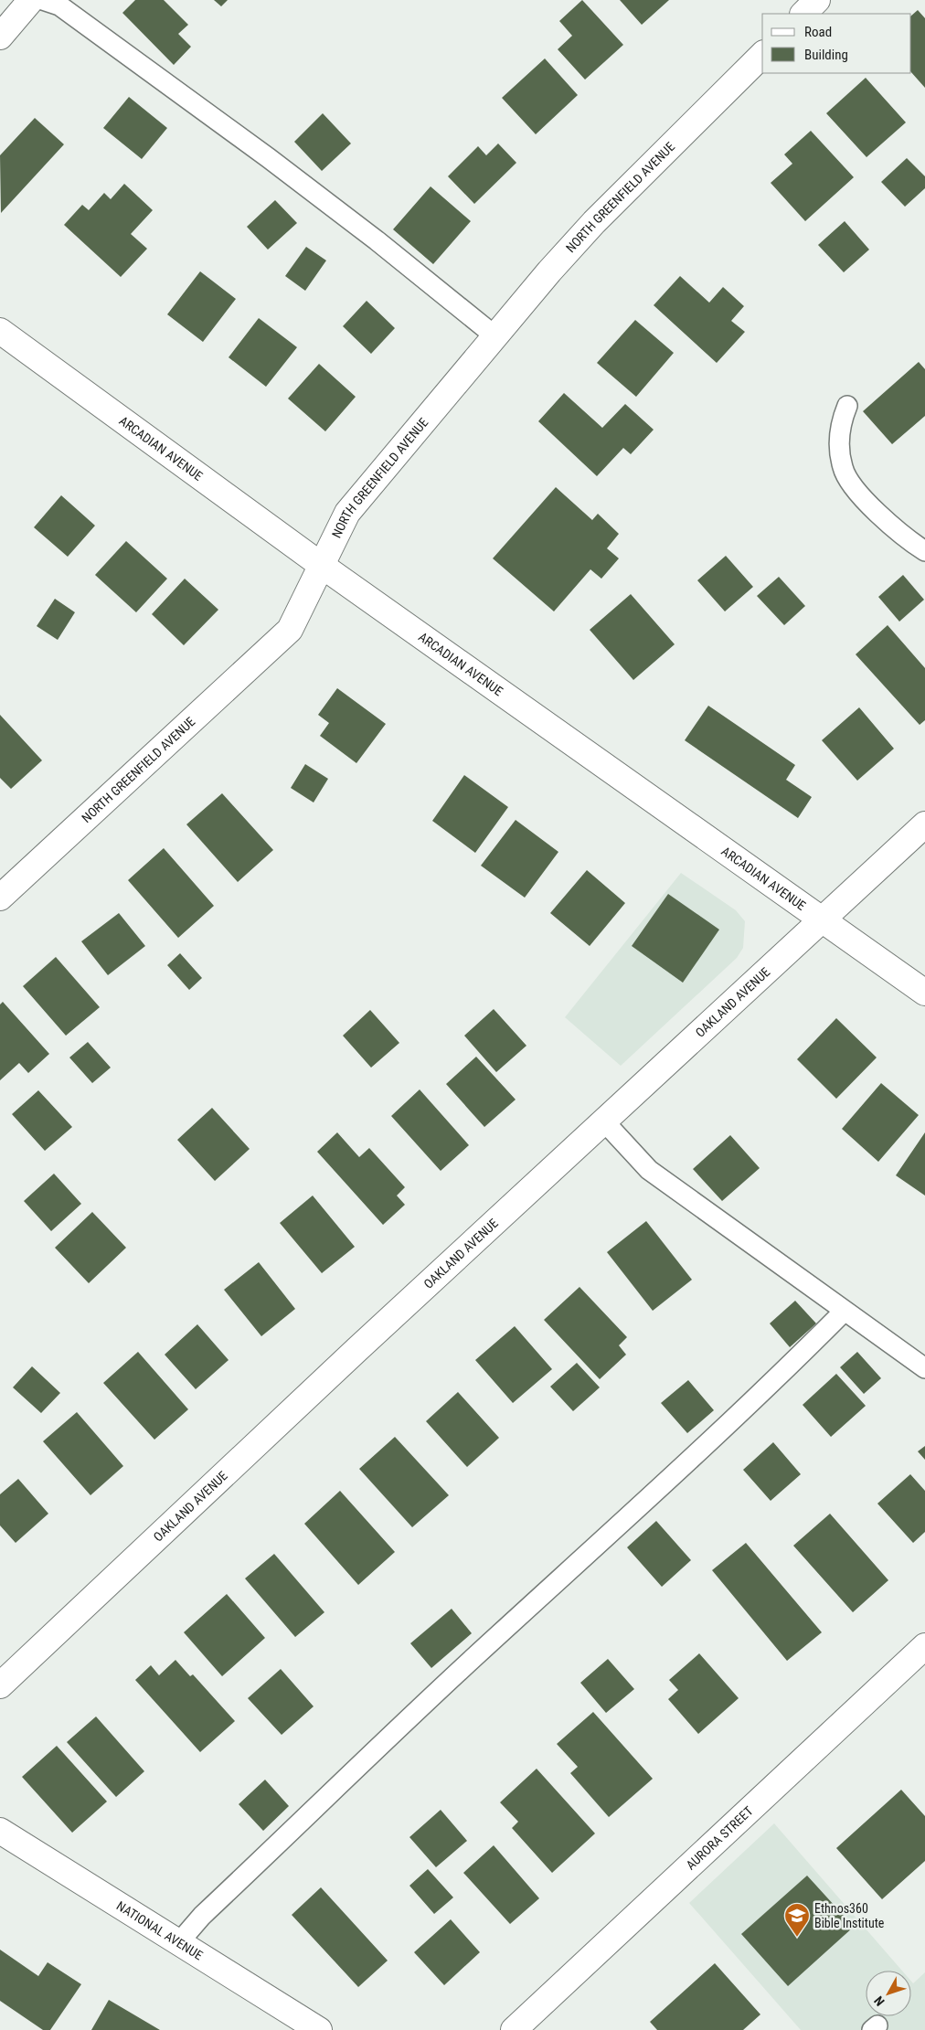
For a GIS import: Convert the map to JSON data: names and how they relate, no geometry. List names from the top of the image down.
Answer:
{
  "streets": {
    "street": [
      "NORTH GREENFIELD AVENUE",
      "ARCADIAN AVENUE",
      "OAKLAND AVENUE",
      "AURORA STREET",
      "NATIONAL AVENUE"
    ]
  },
  "crossings": [
    ["NORTH GREENFIELD AVENUE", "ARCADIAN AVENUE"],
    ["ARCADIAN AVENUE", "OAKLAND AVENUE"]
  ],
  "places": {
    "school or university": ["Ethnos360 Bible Institute"]
  },
  "legend": ["Road", "Building"],
  "north": "bottom left"
}
